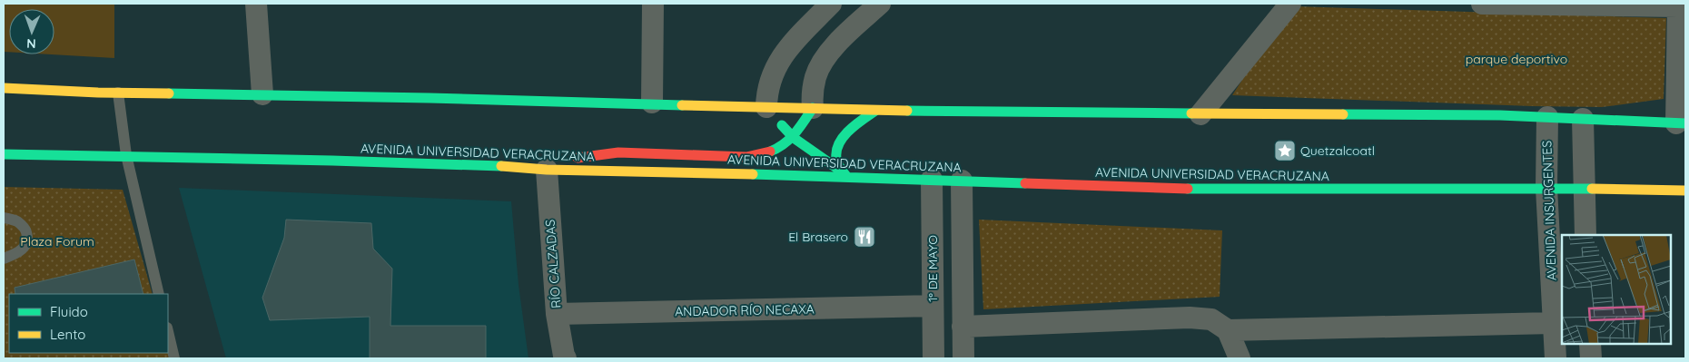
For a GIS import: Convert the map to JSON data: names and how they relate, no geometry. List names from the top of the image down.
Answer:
{
  "streets": {
    "main road": ["AVENIDA UNIVERSIDAD VERACRUZANA"],
    "street": [
      "AVENIDA INSURGENTES",
      "RÍO CALZADAS",
      "1° DE MAYO",
      "ANDADOR RÍO NECAXA"
    ]
  },
  "crossings": [
    ["AVENIDA UNIVERSIDAD VERACRUZANA", "AVENIDA INSURGENTES"],
    ["AVENIDA UNIVERSIDAD VERACRUZANA", "RÍO CALZADAS"],
    ["AVENIDA UNIVERSIDAD VERACRUZANA", "1° DE MAYO"],
    ["RÍO CALZADAS", "ANDADOR RÍO NECAXA"],
    ["1° DE MAYO", "ANDADOR RÍO NECAXA"]
  ],
  "parks": ["parque deportivo", "Plaza Forum"],
  "places": {
    "place": ["Quetzalcoatl"],
    "restaurant": ["El Brasero"]
  },
  "legend": ["Fluido", "Lento"],
  "north": "bottom"
}
